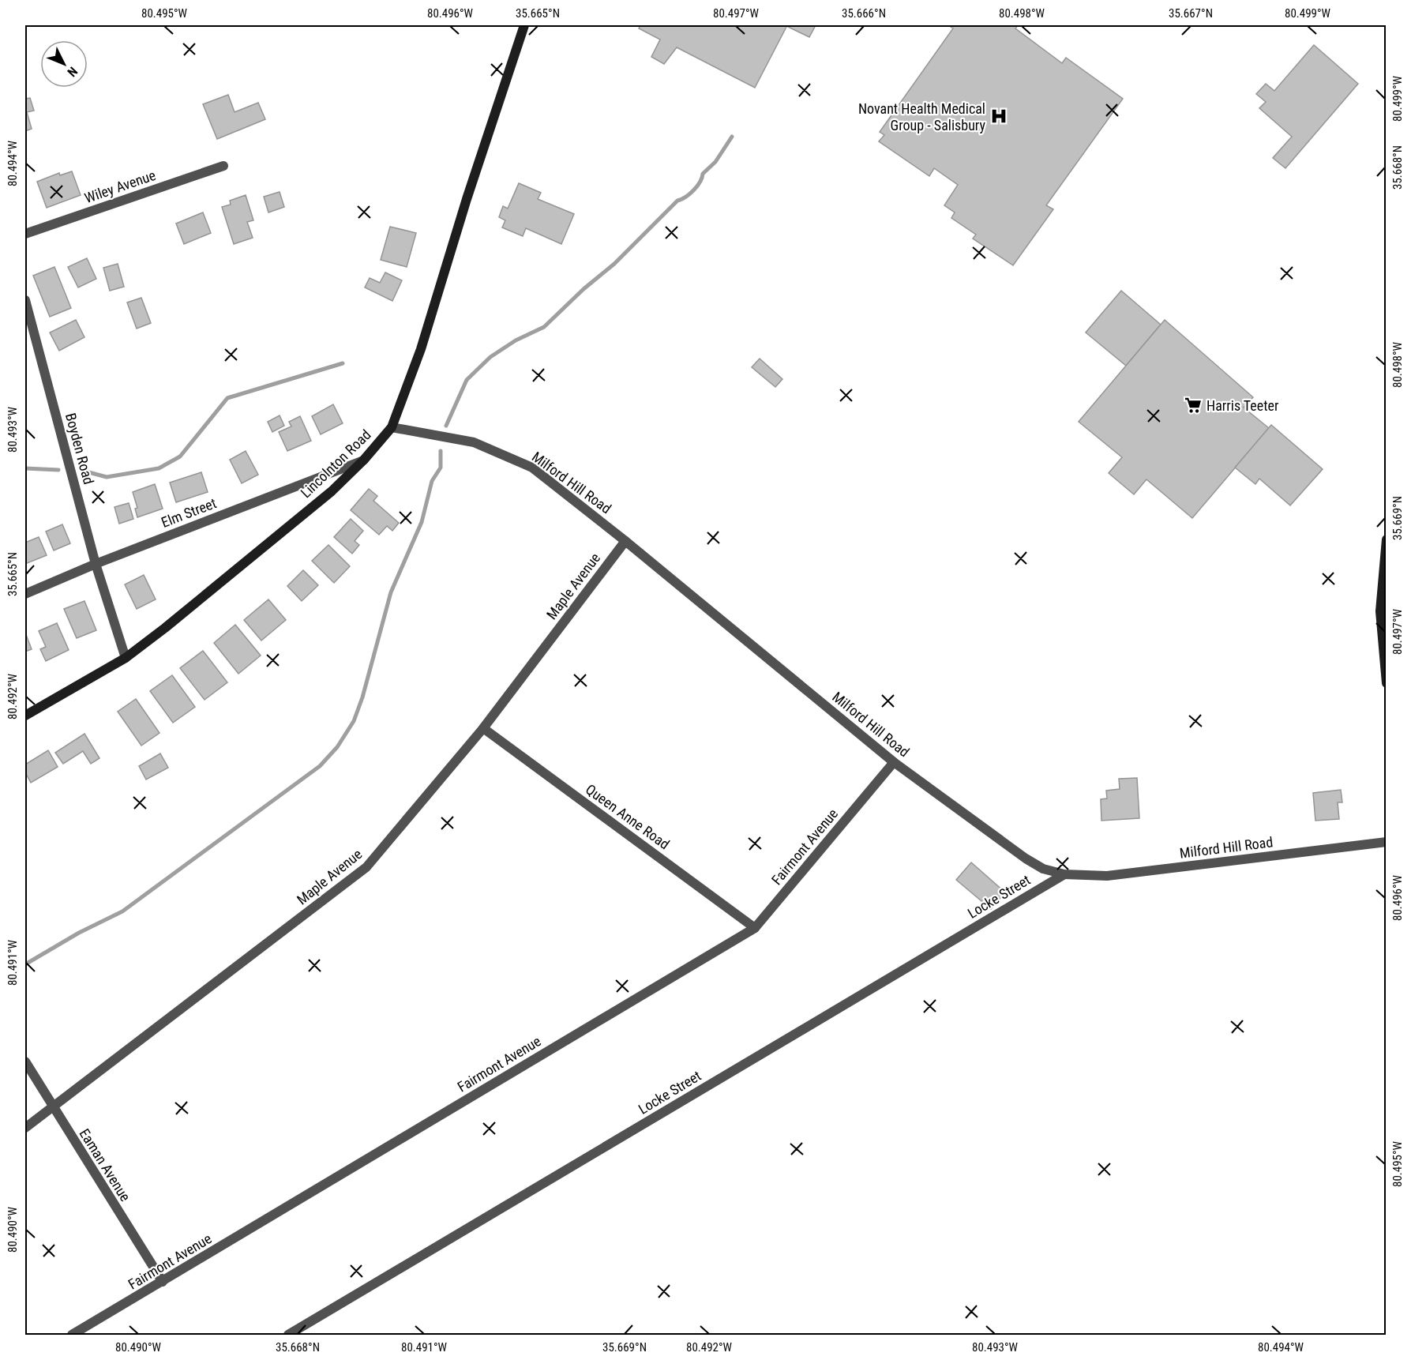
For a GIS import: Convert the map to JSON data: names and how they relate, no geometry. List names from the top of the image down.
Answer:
{
  "streets": {
    "street": [
      "Wiley Avenue",
      "Boyden Road",
      "Lincolnton Road",
      "Milford Hill Road",
      "Elm Street",
      "Maple Avenue",
      "Queen Anne Road",
      "Fairmont Avenue",
      "Locke Street",
      "Eaman Avenue"
    ]
  },
  "crossings": [
    ["Boyden Road", "Lincolnton Road"],
    ["Boyden Road", "Elm Street"],
    ["Lincolnton Road", "Milford Hill Road"],
    ["Lincolnton Road", "Elm Street"],
    ["Milford Hill Road", "Maple Avenue"],
    ["Milford Hill Road", "Fairmont Avenue"],
    ["Milford Hill Road", "Locke Street"],
    ["Maple Avenue", "Queen Anne Road"],
    ["Maple Avenue", "Eaman Avenue"],
    ["Queen Anne Road", "Fairmont Avenue"],
    ["Fairmont Avenue", "Eaman Avenue"]
  ],
  "places": {
    "hospital": ["Novant Health Medical Group - Salisbury"],
    "supermarket": ["Harris Teeter"]
  },
  "north": "bottom right",
  "coordinates": [
    "80.495°W",
    "80.496°W",
    "35.665°N",
    "80.497°W",
    "35.666°N",
    "80.498°W",
    "35.667°N",
    "80.499°W",
    "80.494°W",
    "35.668°N",
    "80.493°W",
    "35.669°N",
    "80.492°W",
    "80.491°W",
    "80.490°W"
  ]
}
